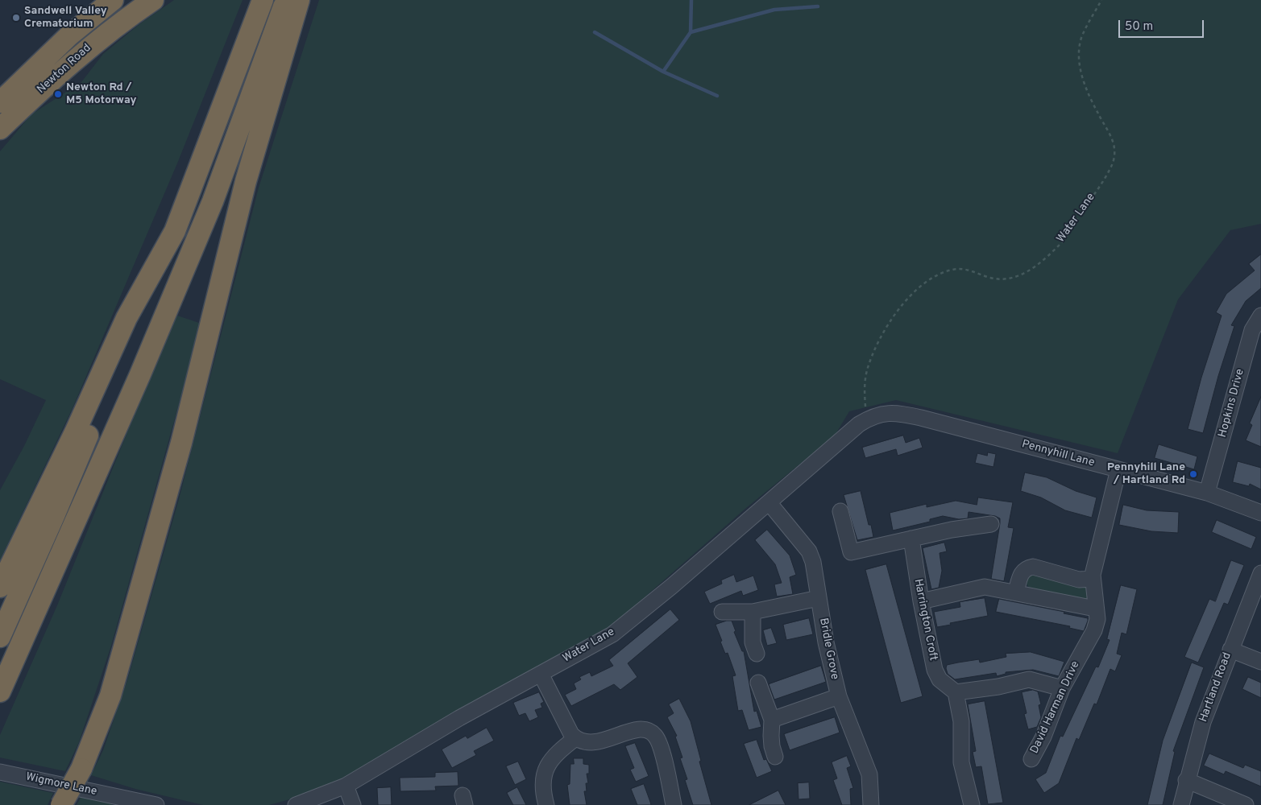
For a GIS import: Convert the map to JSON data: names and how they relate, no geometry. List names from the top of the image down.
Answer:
{
  "streets": {
    "highway": ["Newton Road"],
    "street": [
      "Water Lane",
      "Hopkins Drive",
      "Pennyhill Lane",
      "Harrington Croft",
      "Bridle Grove",
      "Hartland Road",
      "David Harman Drive",
      "Wigmore Lane"
    ]
  },
  "crossings": [
    ["Water Lane", "Pennyhill Lane"],
    ["Water Lane", "Bridle Grove"],
    ["Hopkins Drive", "Pennyhill Lane"],
    ["Pennyhill Lane", "David Harman Drive"]
  ],
  "places": ["Sandwell Valley Crematorium", "Newton Rd / M5 Motorway", "Pennyhill Lane / Hartland Rd"],
  "scale_bar": "50 m"
}
